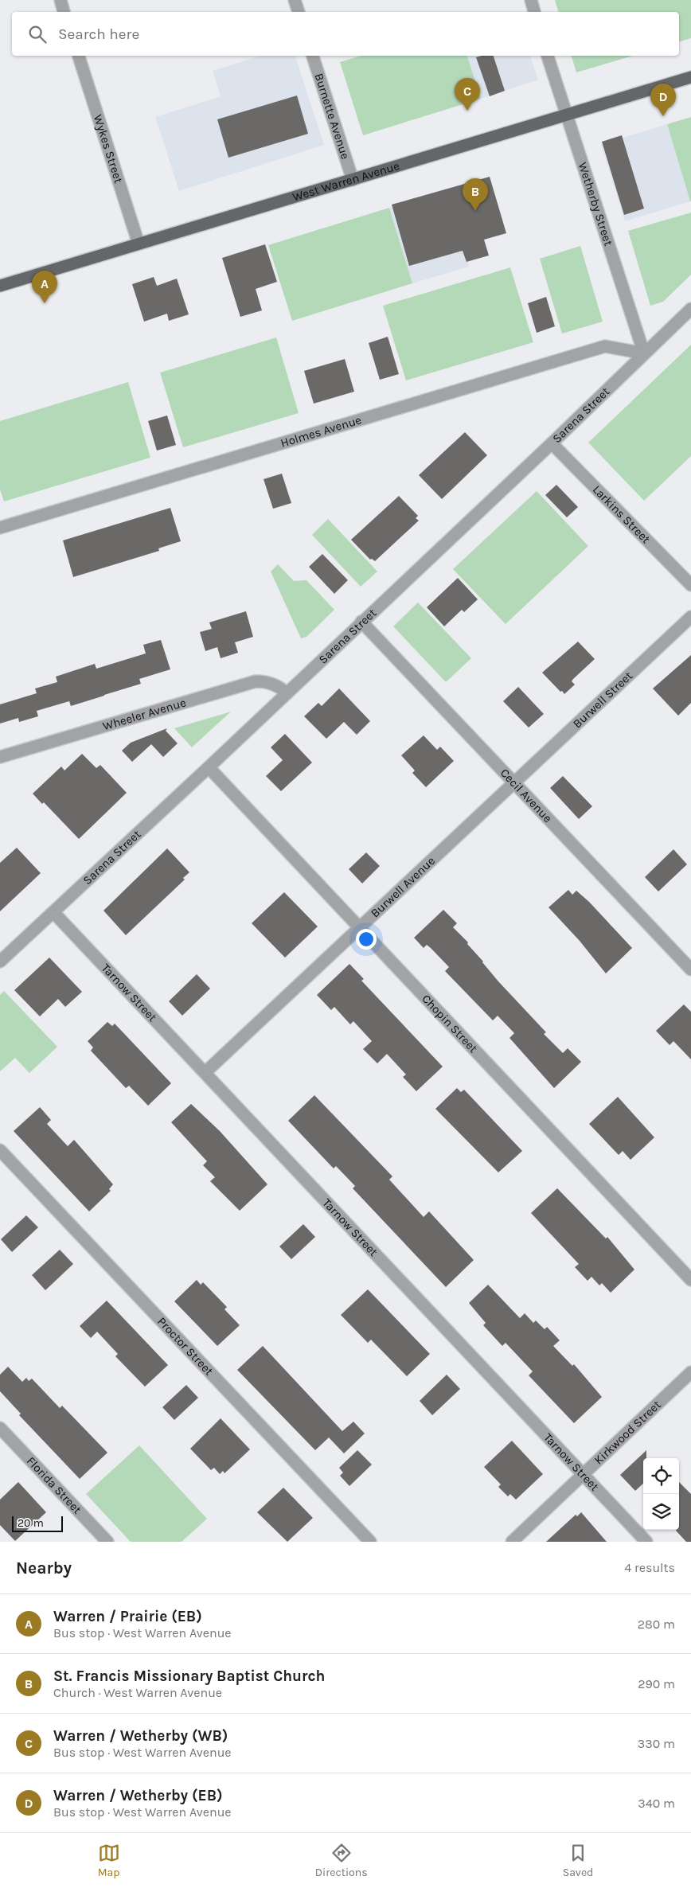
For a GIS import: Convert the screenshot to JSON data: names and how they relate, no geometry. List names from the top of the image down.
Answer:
{
  "streets": {
    "main road": ["West Warren Avenue"],
    "street": [
      "Burnette Avenue",
      "Wykes Street",
      "Wetherby Street",
      "Sarena Street",
      "Holmes Avenue",
      "Larkins Street",
      "Burwell Street",
      "Wheeler Avenue",
      "Cecil Avenue",
      "Burwell Avenue",
      "Tarnow Street",
      "Chopin Street",
      "Proctor Street",
      "Kirkwood Street",
      "Florida Street"
    ]
  },
  "crossings": [
    ["Burnette Avenue", "West Warren Avenue"],
    ["Wykes Street", "West Warren Avenue"],
    ["West Warren Avenue", "Wetherby Street"],
    ["Wetherby Street", "Sarena Street"],
    ["Wetherby Street", "Holmes Avenue"],
    ["Sarena Street", "Holmes Avenue"],
    ["Sarena Street", "Larkins Street"],
    ["Sarena Street", "Wheeler Avenue"],
    ["Sarena Street", "Cecil Avenue"],
    ["Sarena Street", "Tarnow Street"],
    ["Sarena Street", "Chopin Street"],
    ["Burwell Street", "Cecil Avenue"],
    ["Burwell Street", "Burwell Avenue"],
    ["Cecil Avenue", "Burwell Avenue"],
    ["Burwell Avenue", "Tarnow Street"],
    ["Burwell Avenue", "Chopin Street"],
    ["Tarnow Street", "Kirkwood Street"]
  ],
  "scale_bar": "20 m",
  "page": {
    "search": "Search here",
    "pins": [
      "C",
      "D",
      "B",
      "A"
    ],
    "scale": "20 m",
    "heading": ["Nearby", "4 results"],
    "list": [
      {
        "mark": "A",
        "name": "Warren / Prairie (EB)",
        "note": "Bus stop · West Warren Avenue",
        "value": "280 m"
      },
      {
        "mark": "B",
        "name": "St. Francis Missionary Baptist Church",
        "note": "Church · West Warren Avenue",
        "value": "290 m"
      },
      {
        "mark": "C",
        "name": "Warren / Wetherby (WB)",
        "note": "Bus stop · West Warren Avenue",
        "value": "330 m"
      },
      {
        "mark": "D",
        "name": "Warren / Wetherby (EB)",
        "note": "Bus stop · West Warren Avenue",
        "value": "340 m"
      }
    ],
    "nav": ["Map", "Directions", "Saved"]
  }
}
